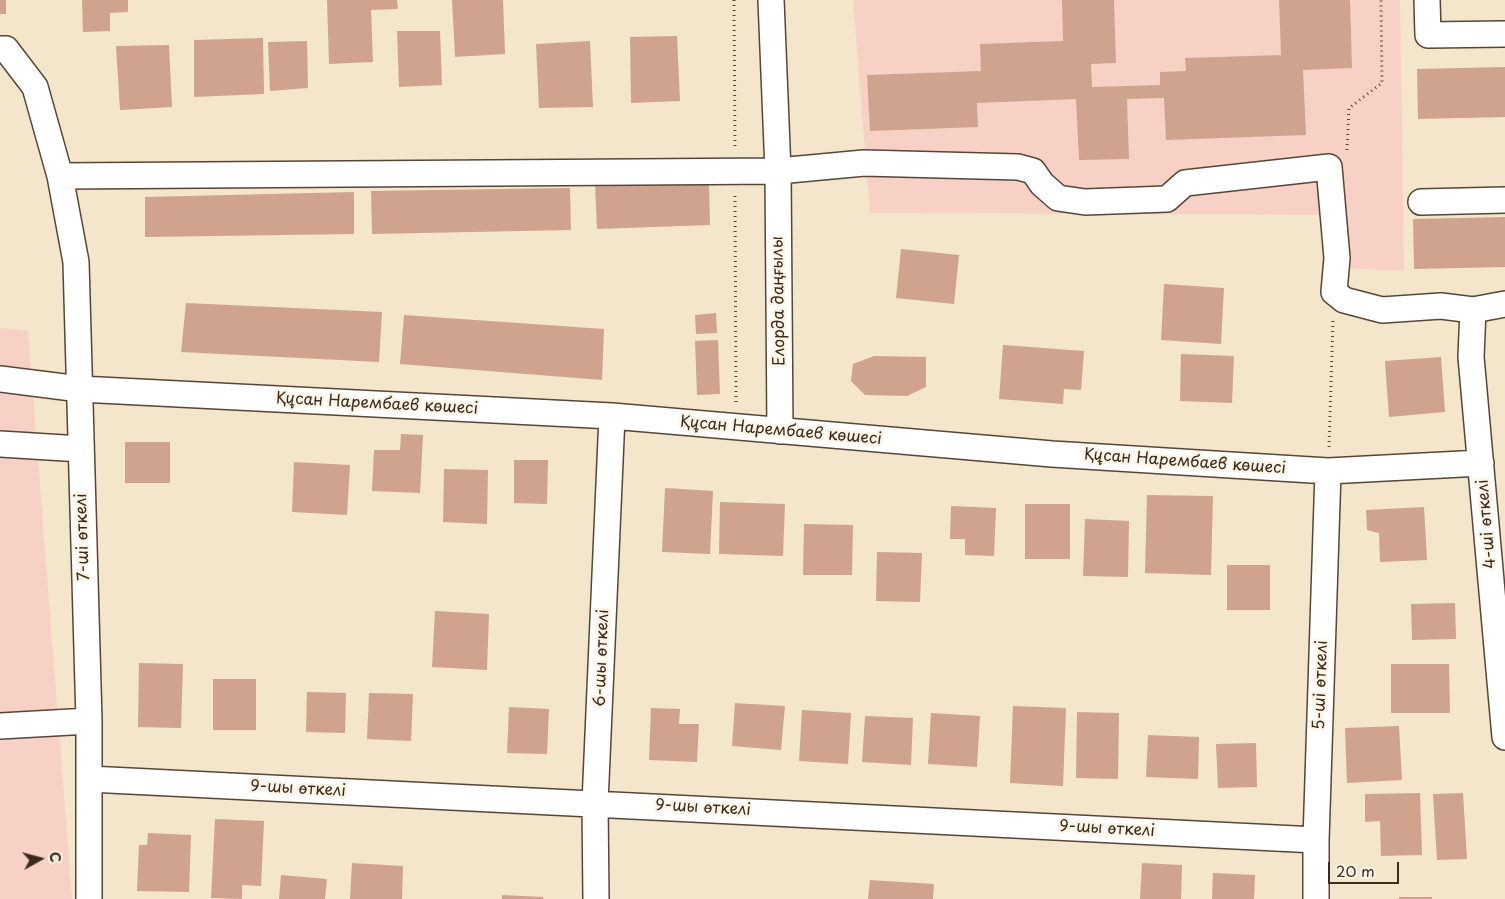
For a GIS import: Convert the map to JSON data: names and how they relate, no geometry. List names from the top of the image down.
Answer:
{
  "streets": {
    "street": [
      "Елорда даңғылы",
      "Құсан Нарембаев көшесі",
      "4-ші өткелі",
      "7-ші өткелі",
      "6-шы өткелі",
      "5-ші өткелі",
      "9-шы өткелі"
    ]
  },
  "crossings": [
    ["Елорда даңғылы", "Құсан Нарембаев көшесі"],
    ["Құсан Нарембаев көшесі", "4-ші өткелі"],
    ["Құсан Нарембаев көшесі", "7-ші өткелі"],
    ["Құсан Нарембаев көшесі", "6-шы өткелі"],
    ["Құсан Нарембаев көшесі", "5-ші өткелі"],
    ["7-ші өткелі", "9-шы өткелі"],
    ["6-шы өткелі", "9-шы өткелі"],
    ["5-ші өткелі", "9-шы өткелі"]
  ],
  "scale_bar": "20 m",
  "north": "right"
}
